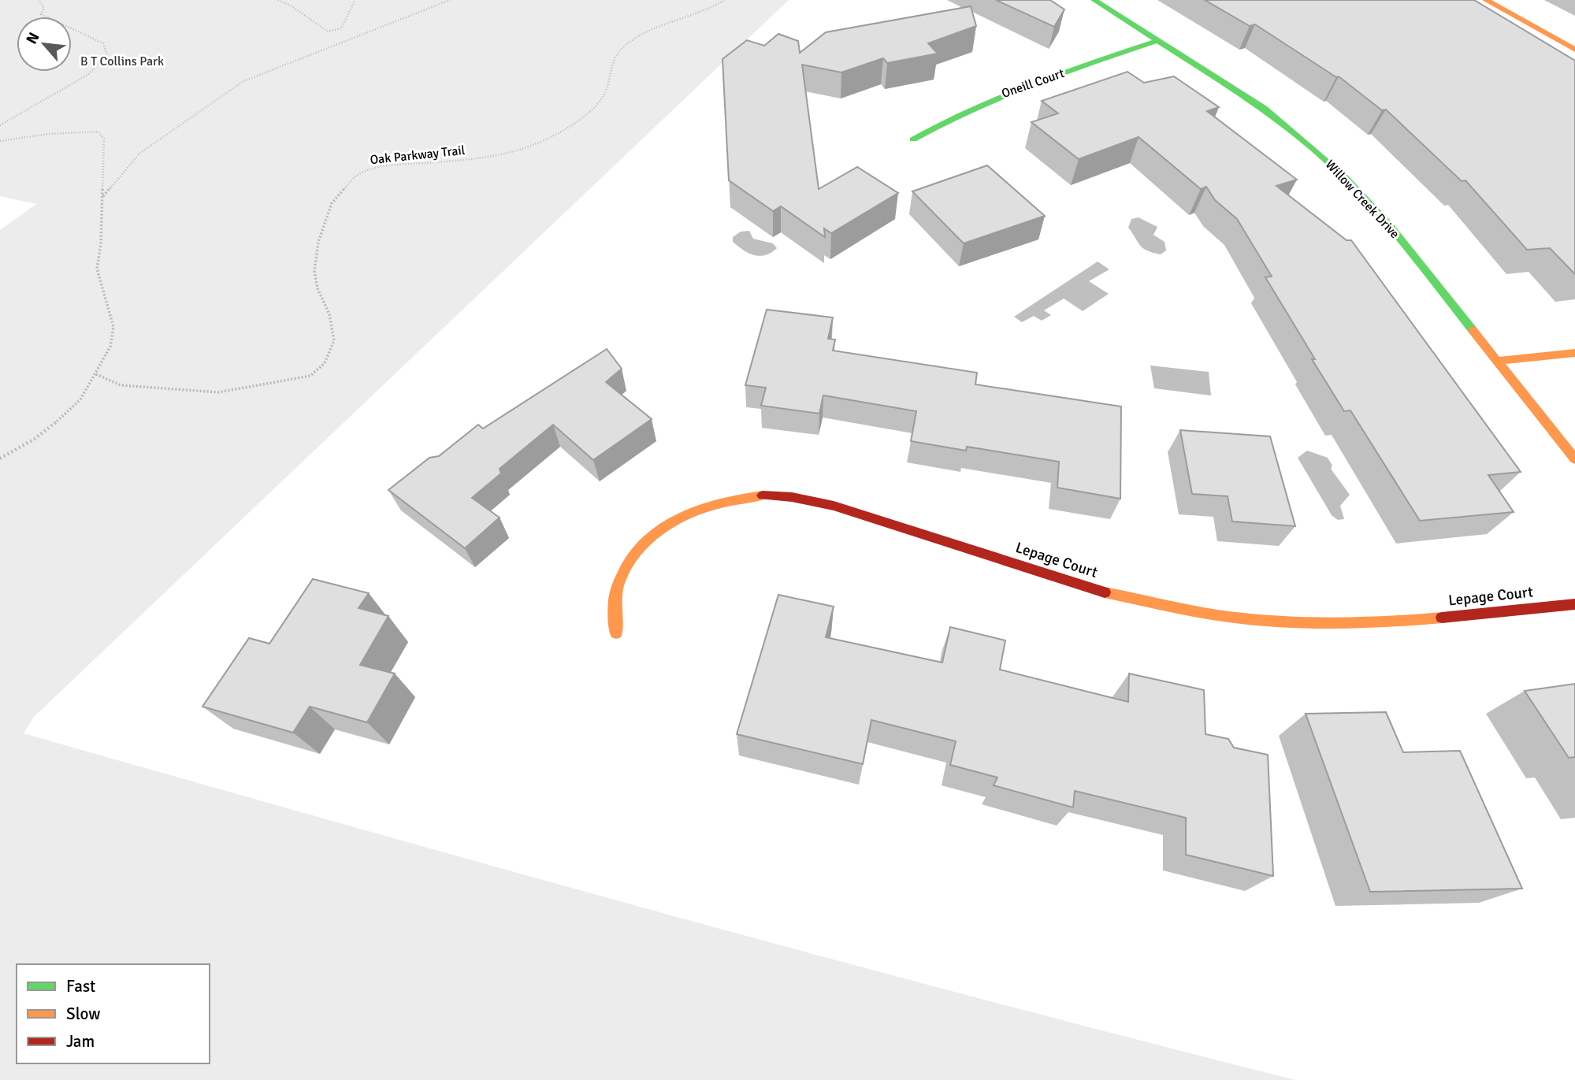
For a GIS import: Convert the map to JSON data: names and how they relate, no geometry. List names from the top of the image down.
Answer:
{
  "streets": {
    "street": ["Oneill Court", "Willow Creek Drive", "Lepage Court"],
    "path": ["Oak Parkway Trail"]
  },
  "crossings": [
    ["Oneill Court", "Willow Creek Drive"]
  ],
  "parks": ["B T Collins Park"],
  "legend": ["Fast", "Slow", "Jam"],
  "north": "top left"
}
